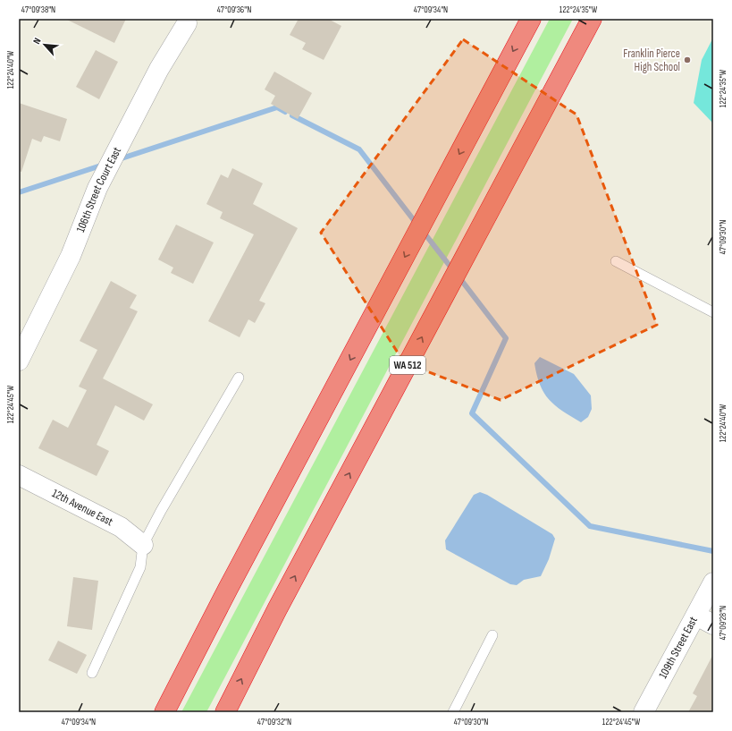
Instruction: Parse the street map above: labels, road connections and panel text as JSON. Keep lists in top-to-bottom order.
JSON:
{
  "streets": {
    "highway": ["WA 512"],
    "street": ["106th Street Court East", "12th Avenue East", "109th Street East"]
  },
  "places": ["Franklin Pierce High School"],
  "north": "top left",
  "coordinates": [
    "47°09'38\"N",
    "47°09'36\"N",
    "47°09'34\"N",
    "122°24'35\"W",
    "122°24'40\"W",
    "47°09'30\"N",
    "122°24'45\"W",
    "47°09'28\"N",
    "47°09'32\"N"
  ]
}
